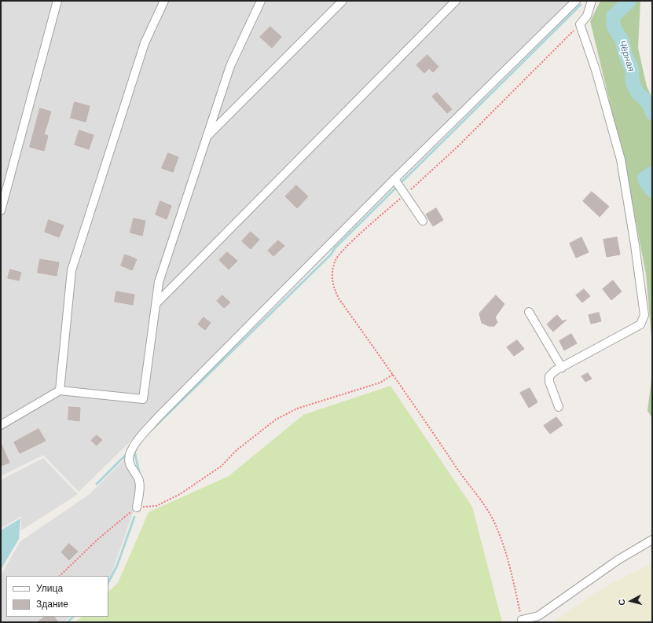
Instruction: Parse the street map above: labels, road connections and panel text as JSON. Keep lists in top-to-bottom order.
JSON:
{
  "water": ["Чёрная"],
  "legend": ["Улица", "Здание"],
  "north": "left"
}
